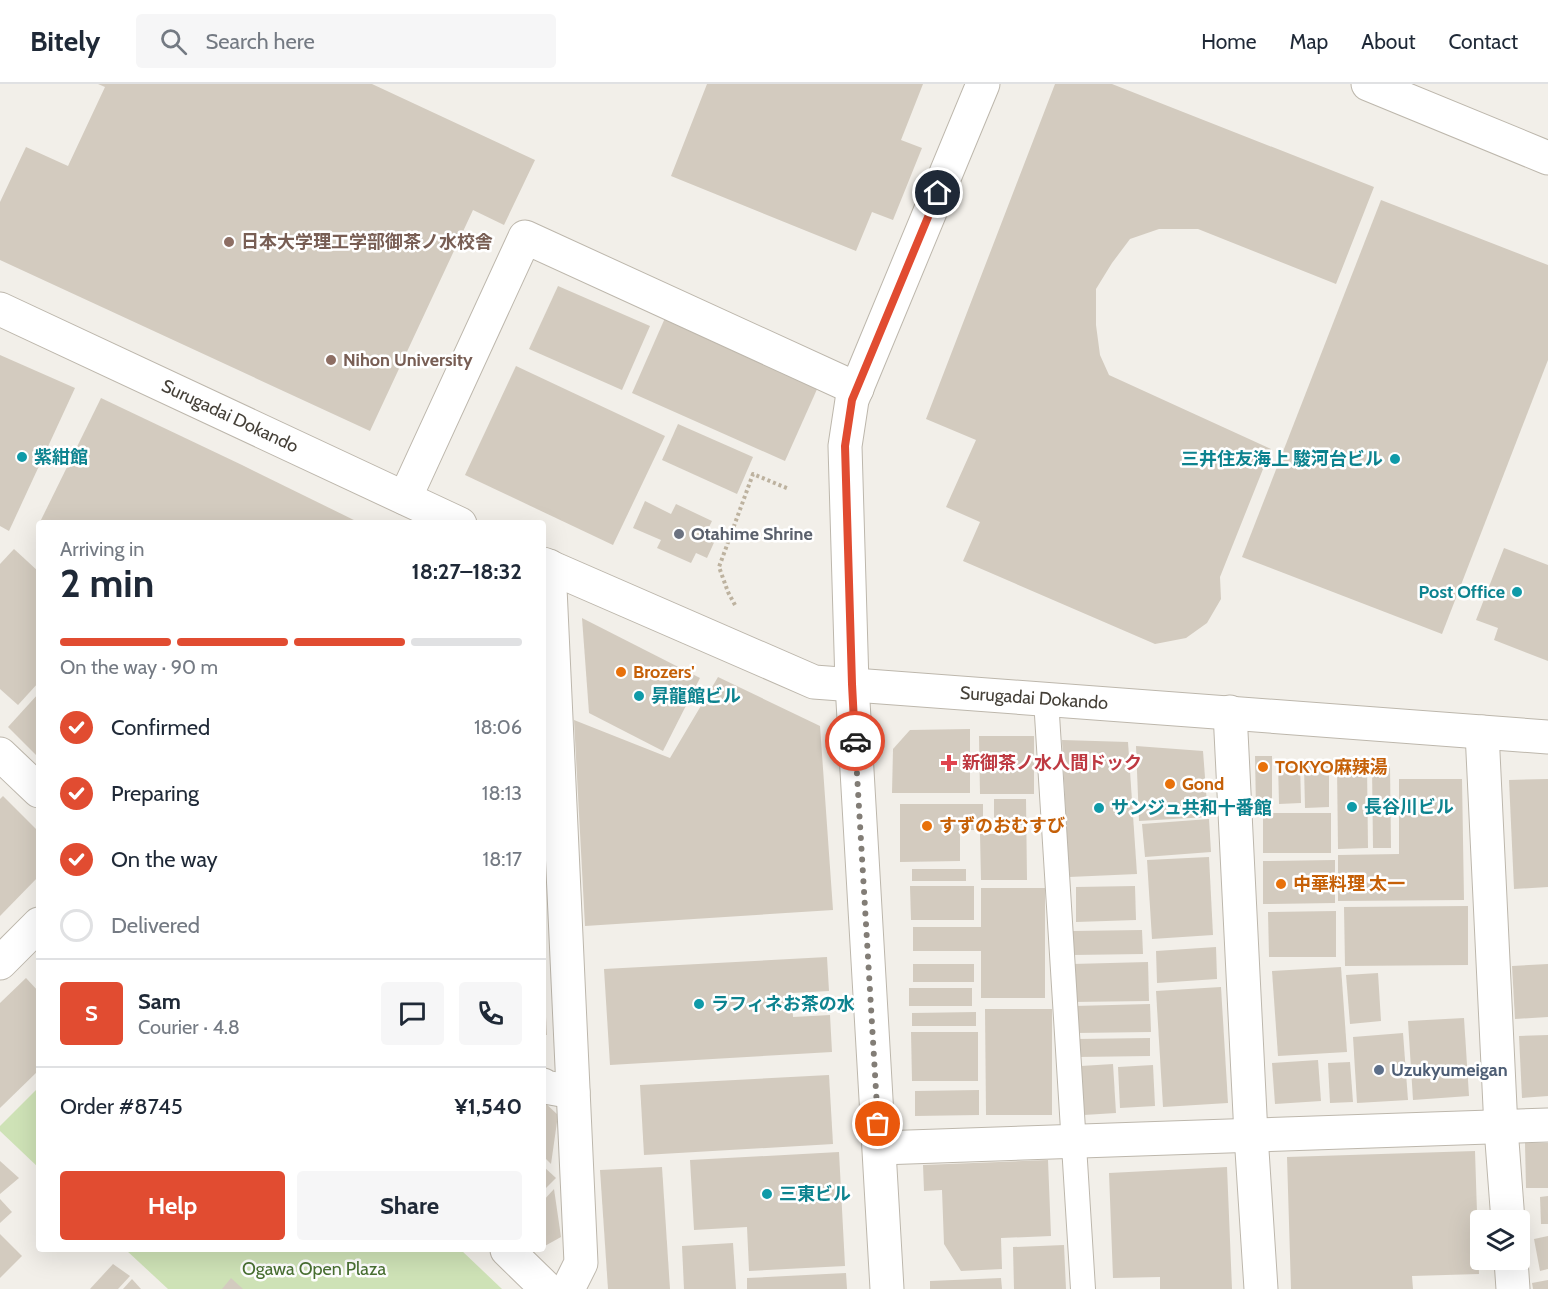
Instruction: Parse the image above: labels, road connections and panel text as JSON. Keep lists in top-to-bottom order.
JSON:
{
  "streets": {
    "street": ["Surugadai Dokando"]
  },
  "parks": ["Ogawa Open Plaza"],
  "places": {
    "other": [
      "日本大学理工学部御茶ノ水校舎",
      "Nihon University",
      "紫紺館",
      "三井住友海上 駿河台ビル",
      "Otahime Shrine",
      "Post Office",
      "Brozers'",
      "昇龍館ビル",
      "TOKYO麻辣湯",
      "Gond",
      "長谷川ビル",
      "サンジュ共和十番館",
      "すずのおむすび",
      "中華料理 太一",
      "ラフィネお茶の水",
      "Uzukyumeigan",
      "三東ビル"
    ],
    "health": ["新御茶ノ水人間ドック"]
  },
  "page": {
    "header": "Bitely",
    "search": "Search here",
    "nav": [
      "Home",
      "Map",
      "About",
      "Contact"
    ],
    "heading": ["2 min", "Arriving in", "18:27–18:32"],
    "panel": [
      "Sam",
      "Courier · 4.8",
      "Order #8745",
      "¥1,540"
    ],
    "bar": "On the way · 90 m",
    "list": [
      ["Confirmed", "18:06"],
      ["Preparing", "18:13"],
      ["On the way", "18:17"],
      "Delivered"
    ],
    "round": "S",
    "buttons": ["Help", "Share"]
  }
}
